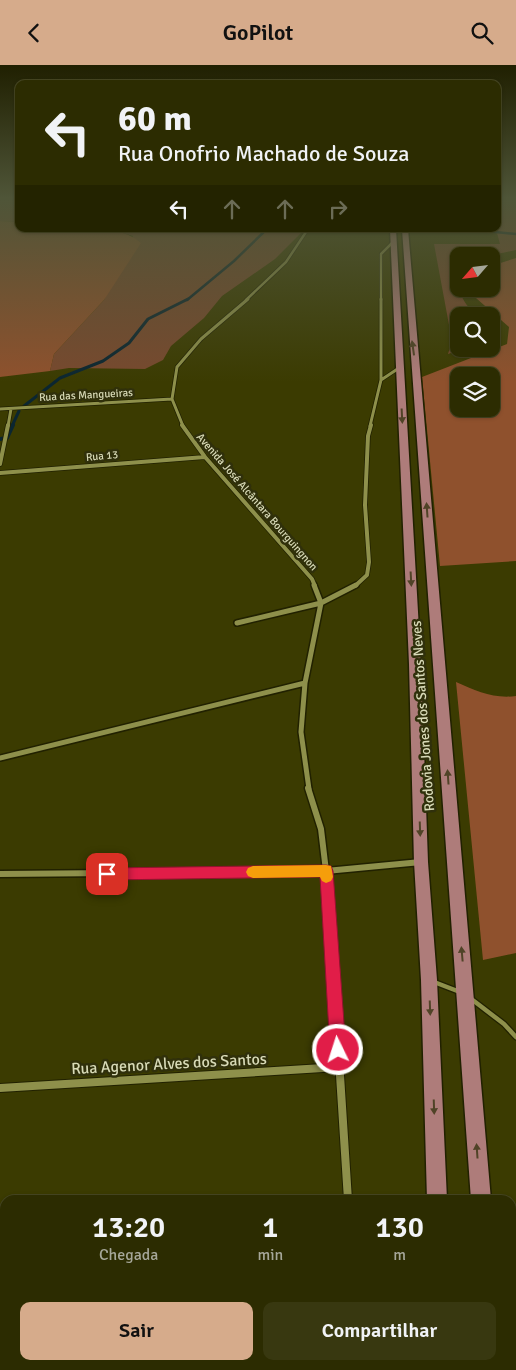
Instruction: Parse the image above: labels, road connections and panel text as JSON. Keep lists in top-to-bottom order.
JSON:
{
  "streets": {
    "main road": ["Rodovia Jones dos Santos Neves"],
    "street": [
      "Rua das Mangueiras",
      "Rua 13",
      "Avenida José Alcântara Bourguingnon",
      "Rua Agenor Alves dos Santos"
    ]
  },
  "crossings": [
    ["Rua das Mangueiras", "Avenida José Alcântara Bourguingnon"],
    ["Rua 13", "Avenida José Alcântara Bourguingnon"]
  ],
  "north": "bottom left",
  "page": {
    "header": "GoPilot",
    "turn": ["60 m", "Rua Onofrio Machado de Souza"],
    "eta": [
      "13:20",
      "Chegada",
      "1",
      "min",
      "130",
      "m"
    ],
    "buttons": ["Sair", "Compartilhar"]
  }
}
